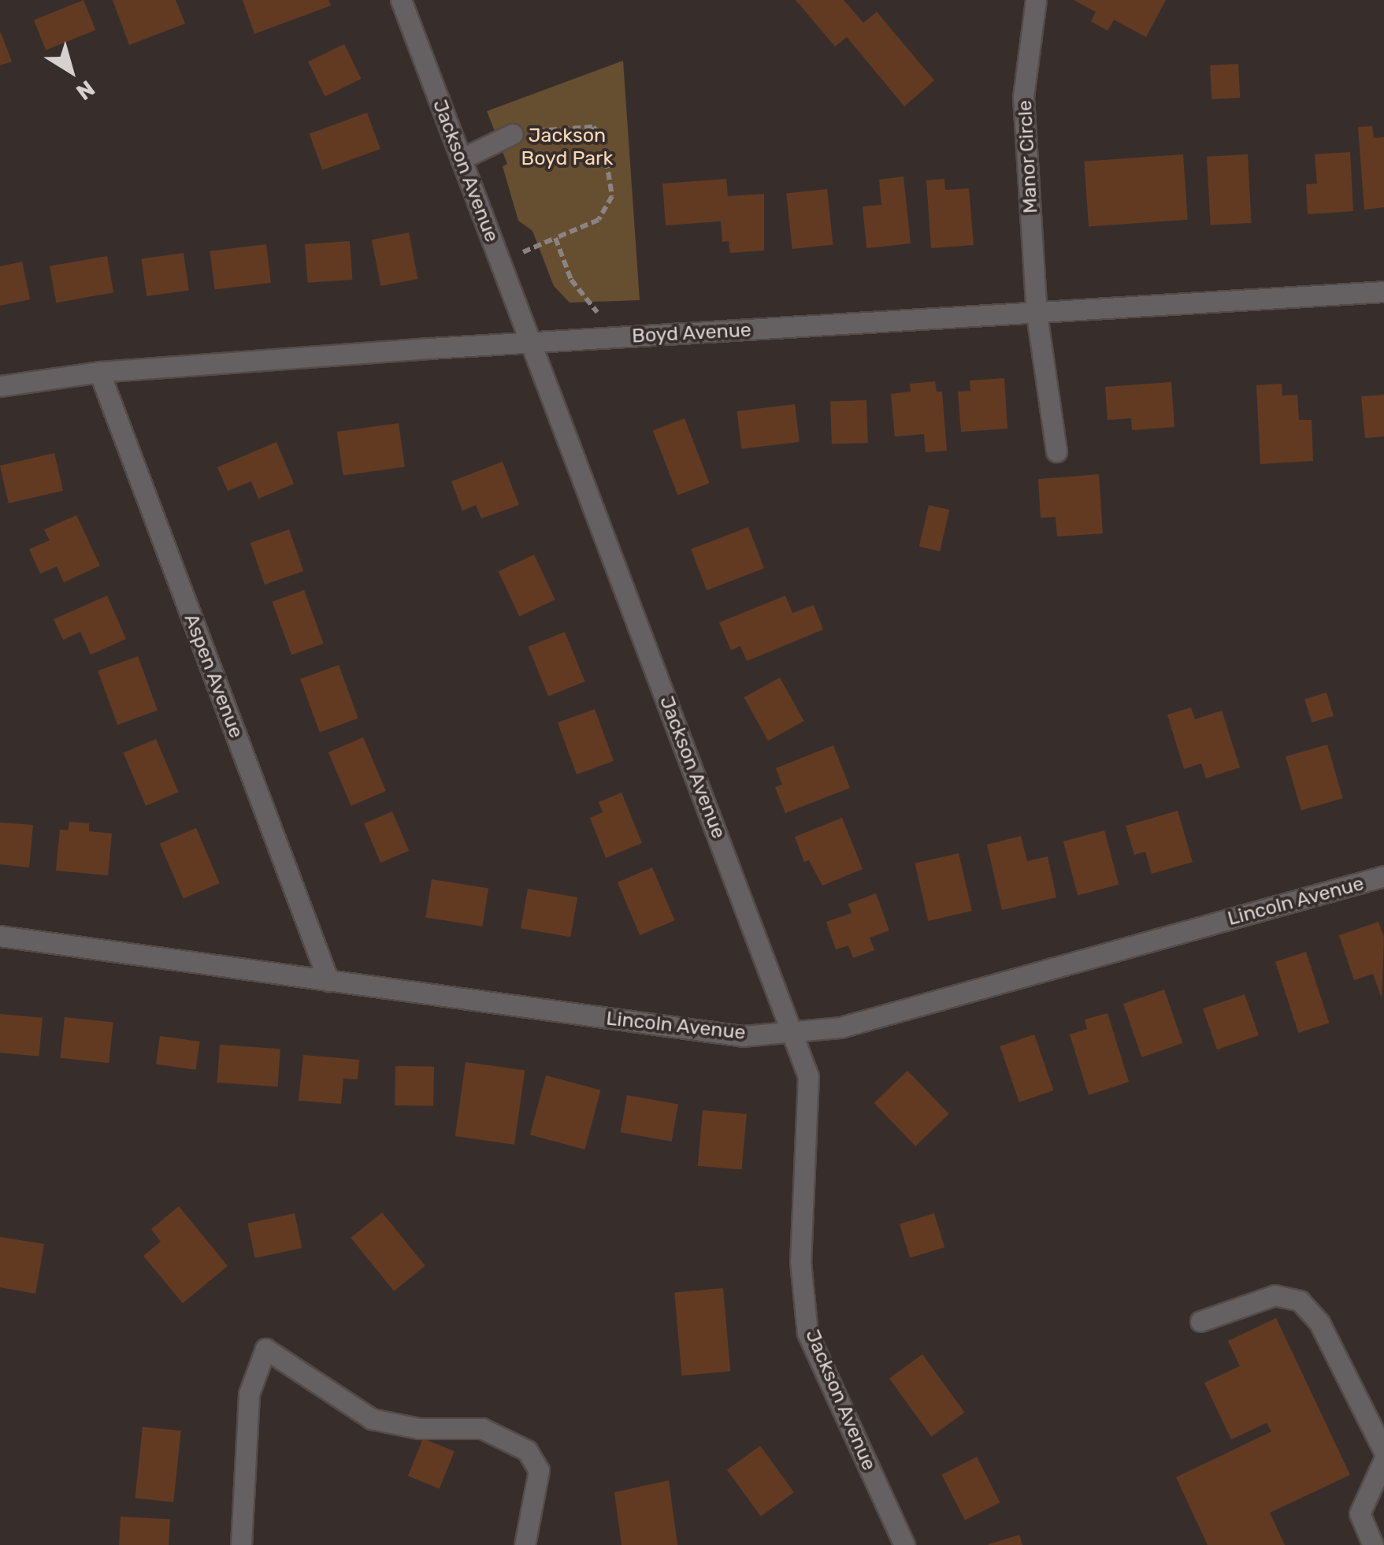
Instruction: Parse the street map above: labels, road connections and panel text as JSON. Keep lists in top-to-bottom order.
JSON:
{
  "streets": {
    "street": [
      "Manor Circle",
      "Jackson Avenue",
      "Boyd Avenue",
      "Aspen Avenue",
      "Lincoln Avenue"
    ]
  },
  "crossings": [
    ["Manor Circle", "Boyd Avenue"],
    ["Jackson Avenue", "Boyd Avenue"],
    ["Jackson Avenue", "Lincoln Avenue"],
    ["Boyd Avenue", "Aspen Avenue"],
    ["Aspen Avenue", "Lincoln Avenue"]
  ],
  "parks": ["Jackson Boyd Park"],
  "north": "bottom right"
}
